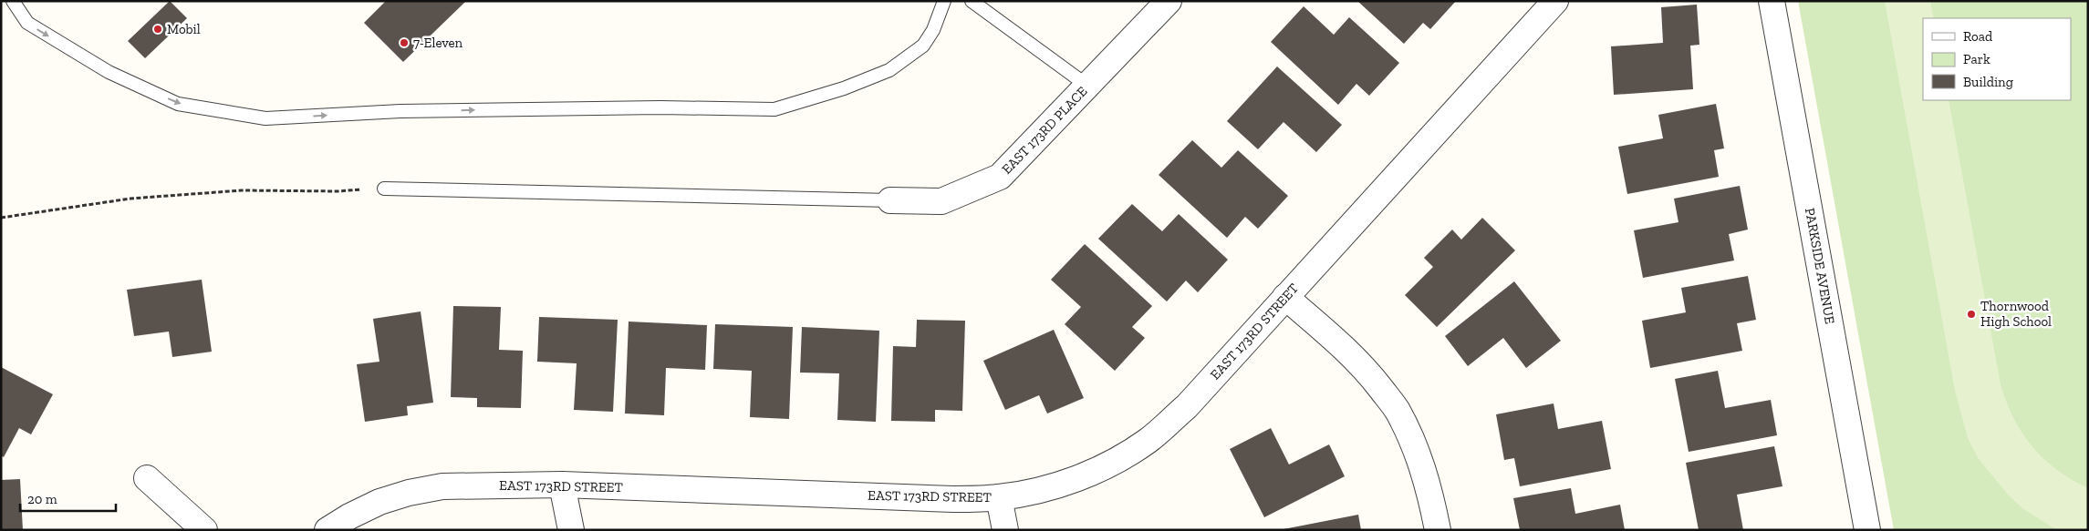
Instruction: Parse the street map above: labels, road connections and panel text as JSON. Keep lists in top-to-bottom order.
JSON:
{
  "streets": {
    "street": ["EAST 173RD PLACE", "PARKSIDE AVENUE", "EAST 173RD STREET"]
  },
  "places": ["Mobil", "7-Eleven", "Thornwood High School"],
  "legend": ["Road", "Park", "Building"],
  "scale_bar": "20 m"
}
